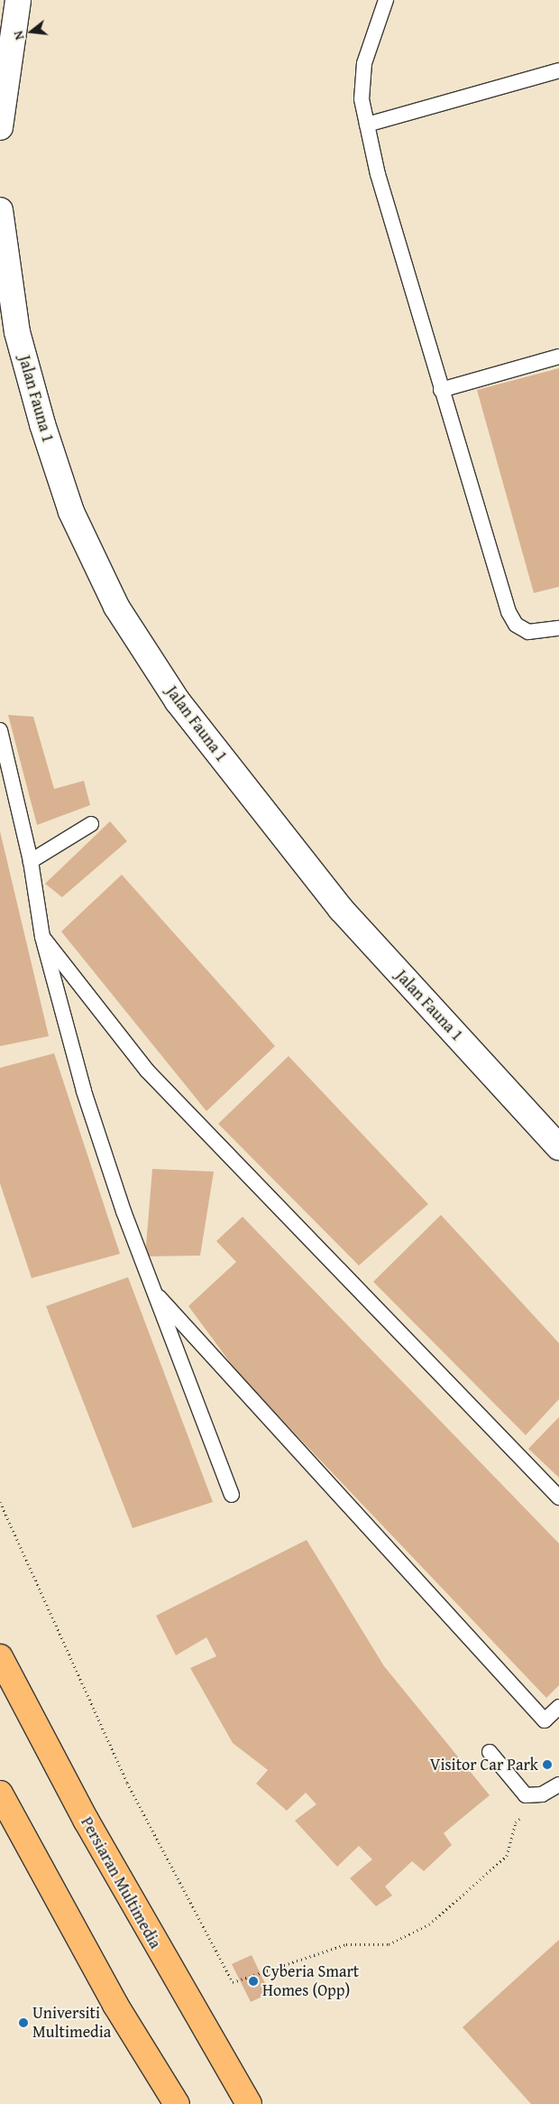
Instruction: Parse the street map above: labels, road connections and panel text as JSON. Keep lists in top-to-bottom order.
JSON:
{
  "streets": {
    "main road": ["Persiaran Multimedia"],
    "street": ["Jalan Fauna 1"]
  },
  "places": ["Visitor Car Park", "Cyberia Smart Homes (Opp)", "Universiti Multimedia"],
  "north": "left"
}
